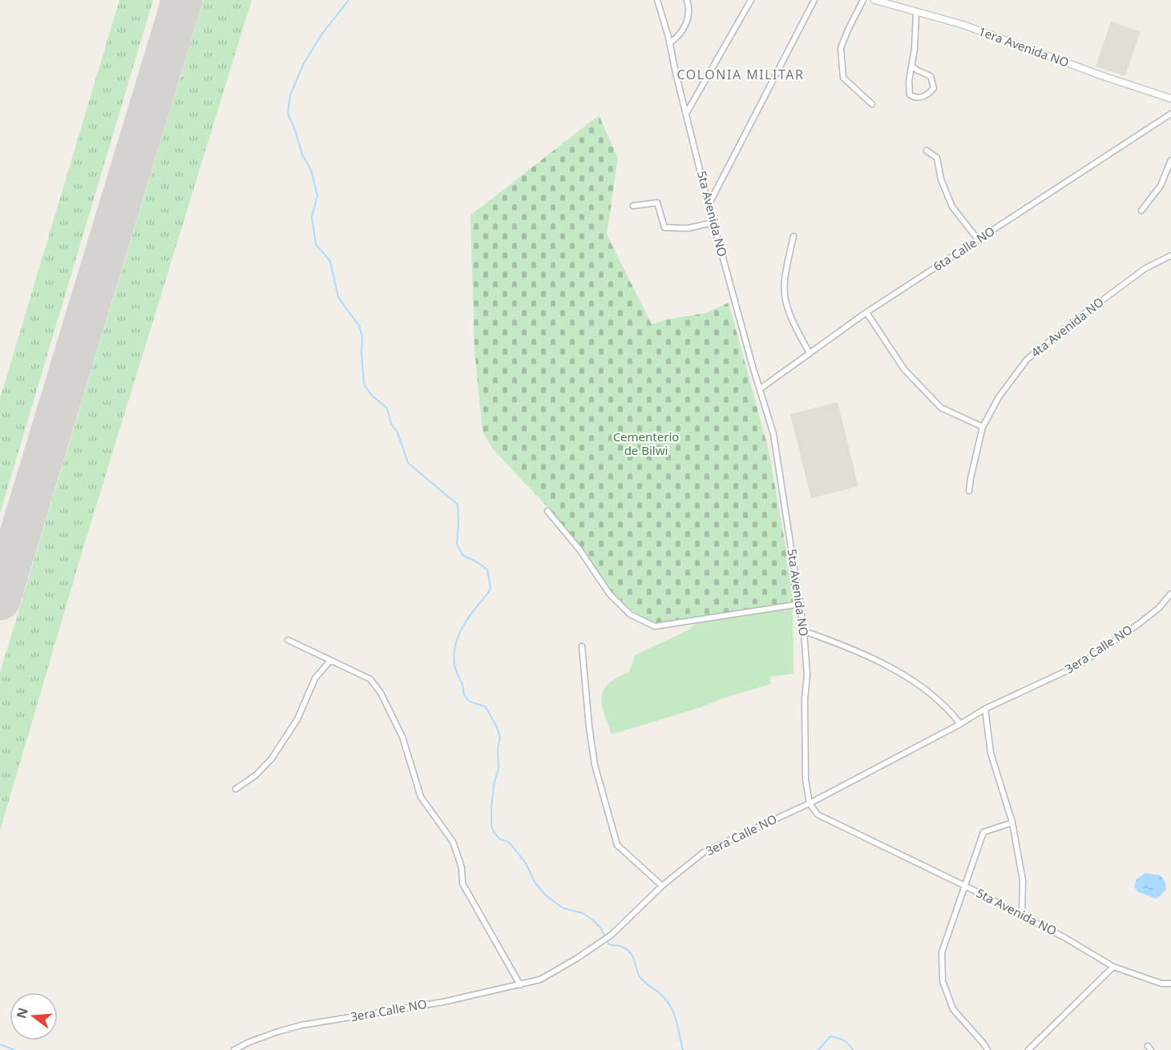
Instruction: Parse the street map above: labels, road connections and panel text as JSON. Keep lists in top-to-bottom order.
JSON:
{
  "streets": {
    "street": [
      "1era Avenida NO",
      "5ta Avenida NO",
      "6ta Calle NO",
      "4ta Avenida NO",
      "3era Calle NO"
    ]
  },
  "crossings": [
    ["5ta Avenida NO", "6ta Calle NO"],
    ["5ta Avenida NO", "3era Calle NO"]
  ],
  "districts": ["COLONIA MILITAR"],
  "parks": ["Cementerio de Bilwi"],
  "north": "left"
}
